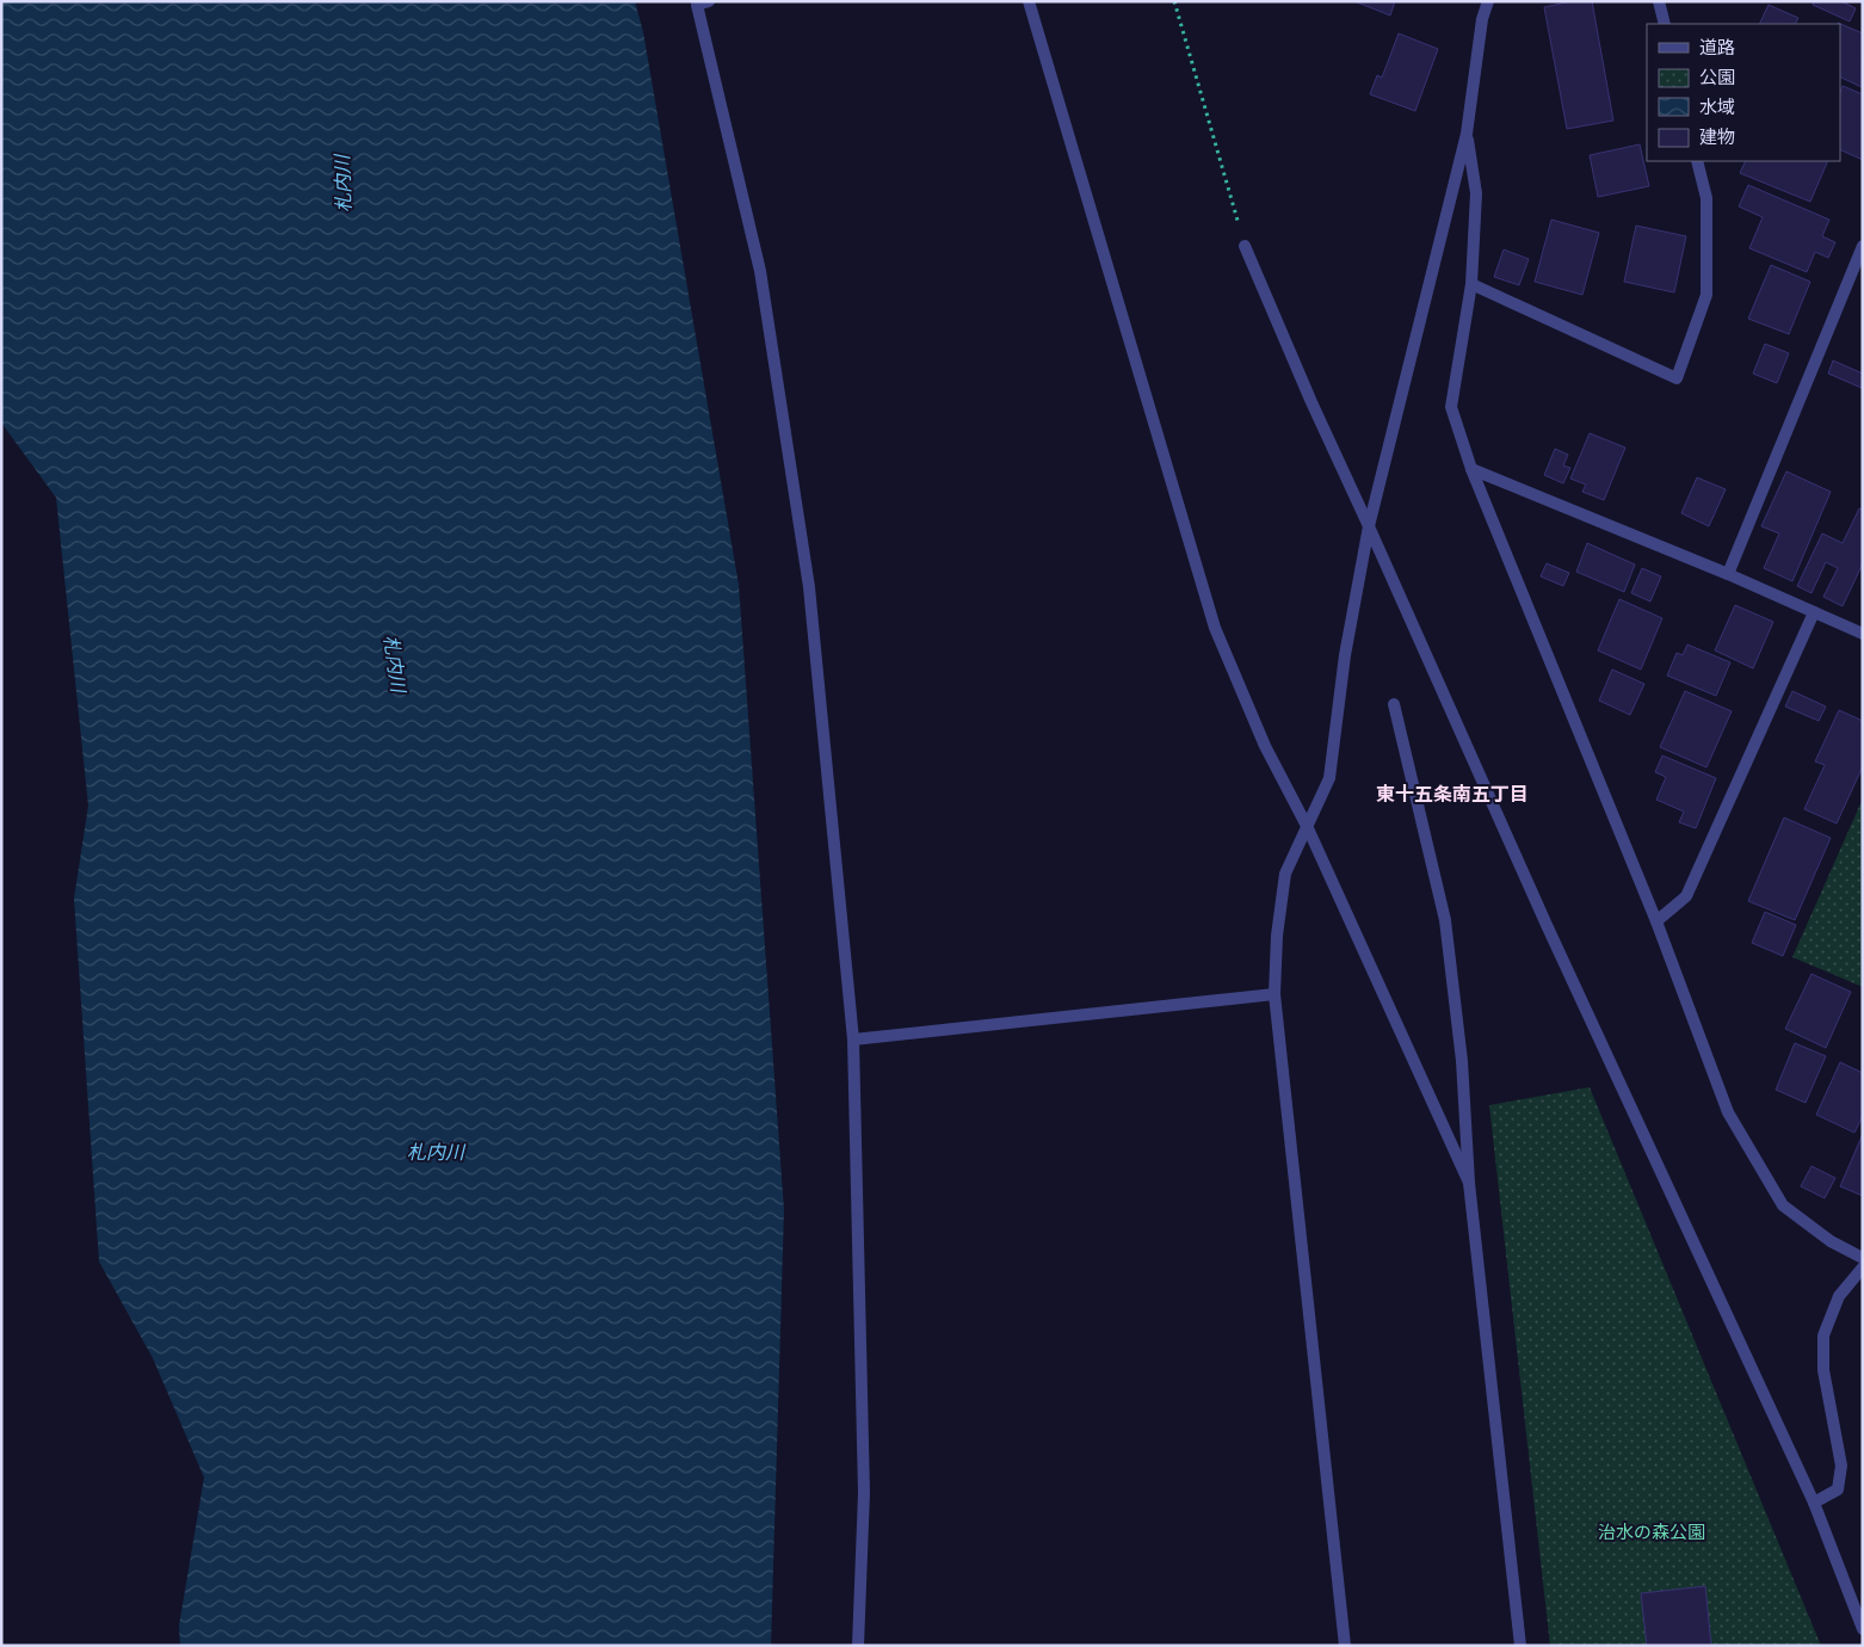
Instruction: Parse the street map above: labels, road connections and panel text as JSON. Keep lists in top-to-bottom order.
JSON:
{
  "districts": ["東十五条南五丁目"],
  "water": ["札内川"],
  "parks": ["治水の森公園"],
  "legend": [
    "道路",
    "公園",
    "水域",
    "建物"
  ]
}
